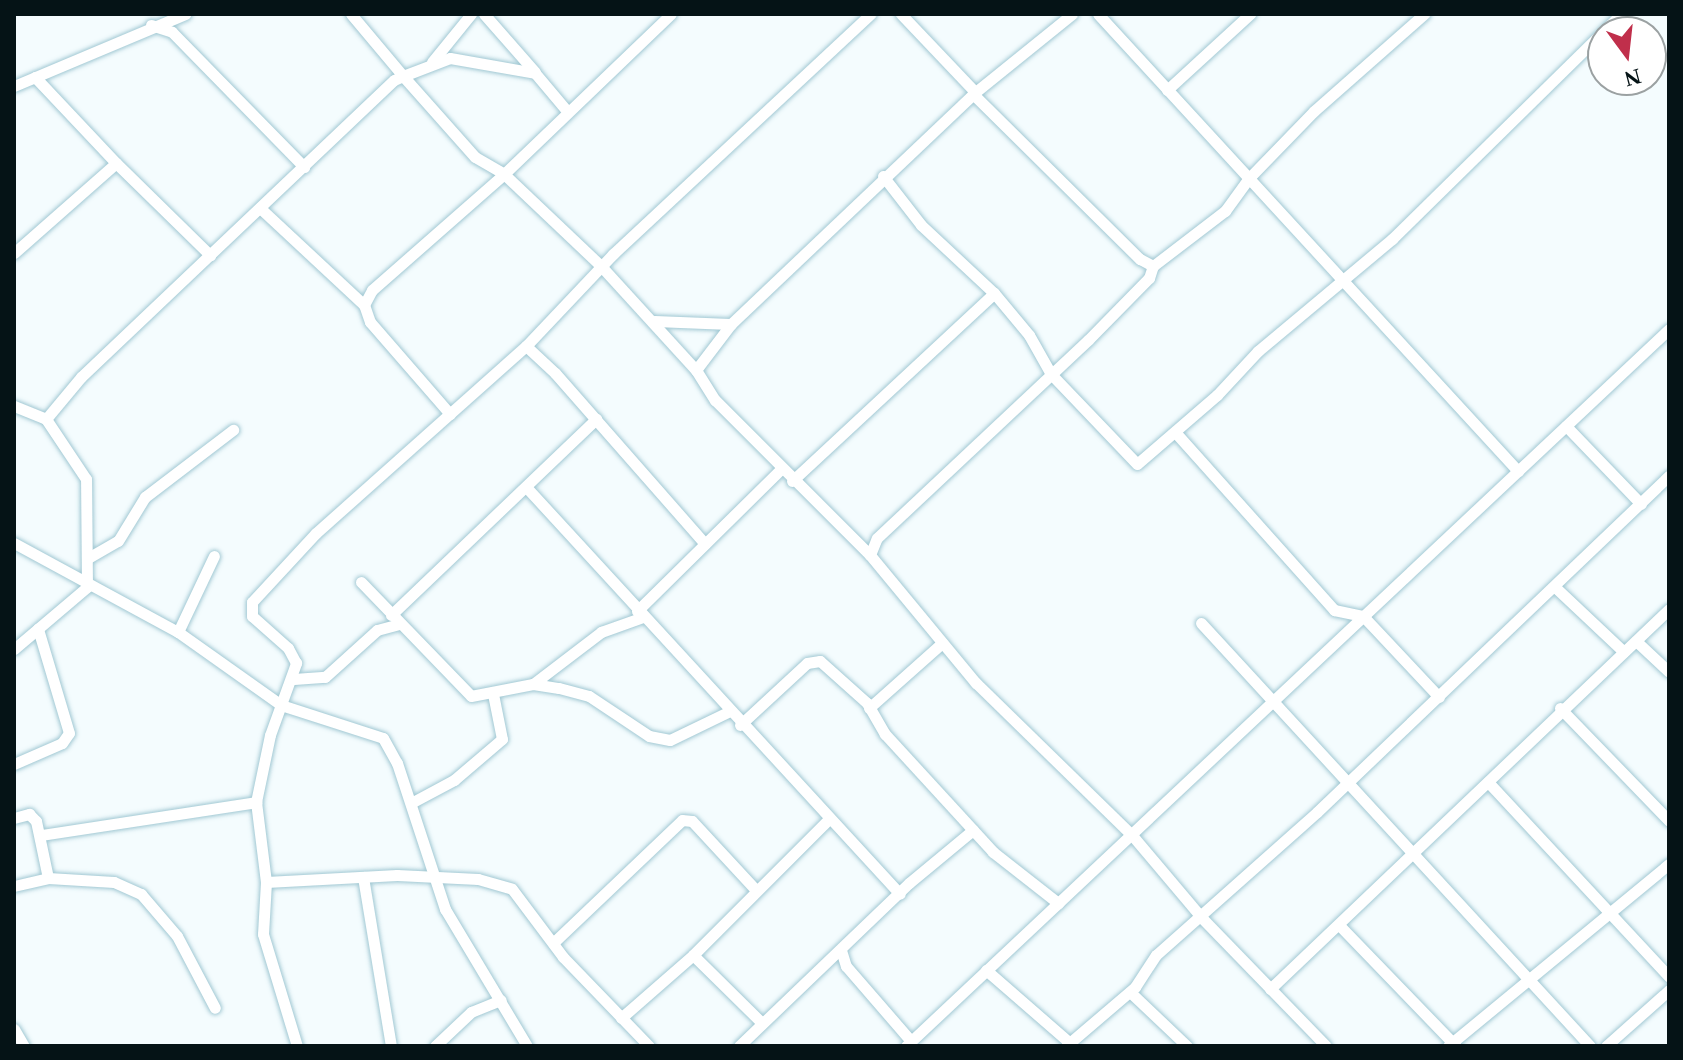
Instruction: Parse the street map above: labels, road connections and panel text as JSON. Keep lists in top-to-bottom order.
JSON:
{
  "north": "bottom"
}
